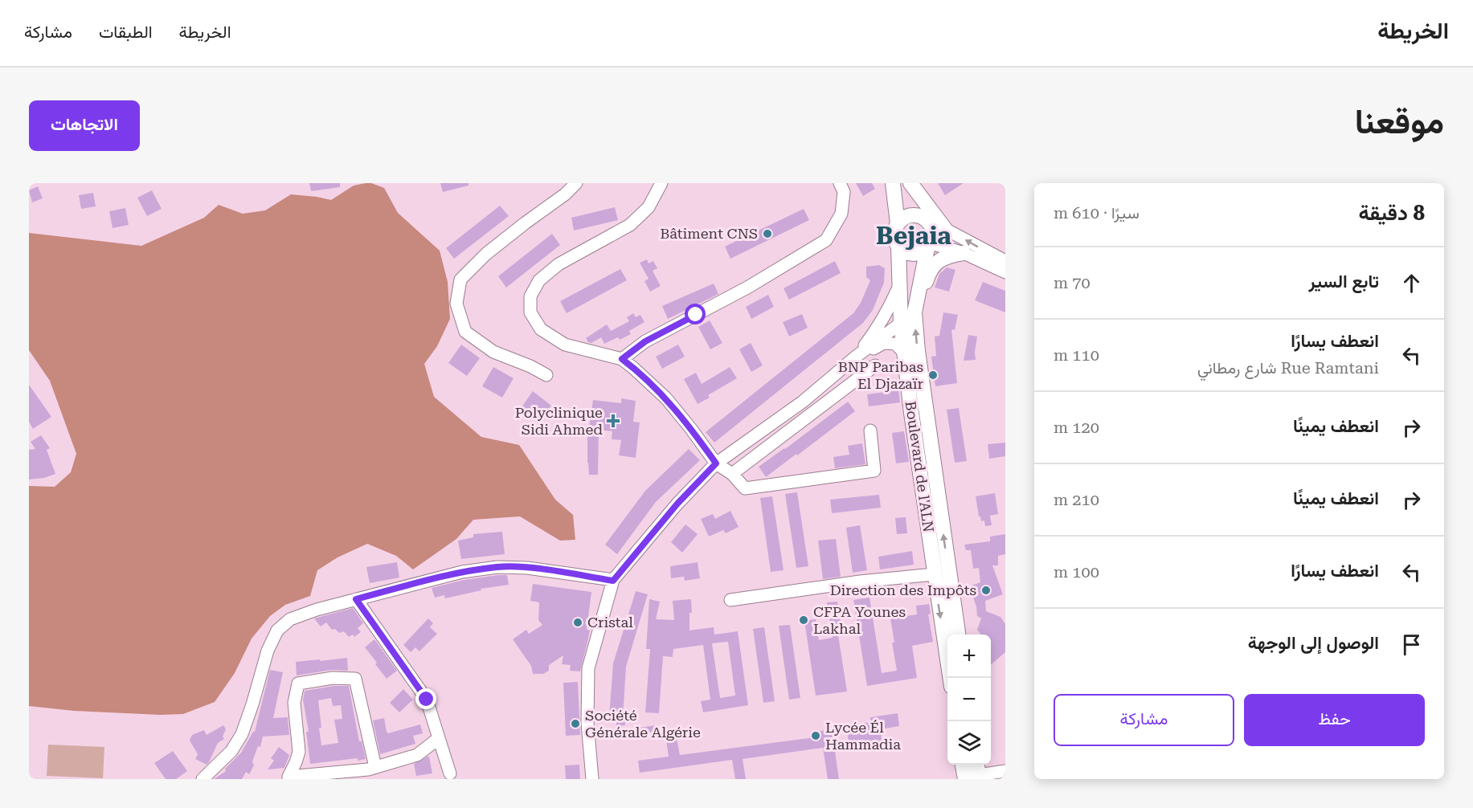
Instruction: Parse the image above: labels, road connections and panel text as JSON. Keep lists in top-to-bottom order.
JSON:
{
  "streets": {
    "main road": ["Boulevard de l'ALN"]
  },
  "districts": ["Bejaia"],
  "places": {
    "other": [
      "Bâtiment CNS",
      "BNP Paribas El Djazaïr",
      "Direction des Impôts",
      "CFPA Younes Lakhal",
      "Cristal",
      "Société Générale Algérie",
      "Lycée Él Hammadia"
    ],
    "health": ["Polyclinique Sidi Ahmed"]
  },
  "page": {
    "header": "الخريطة",
    "nav": ["الخريطة", "الطبقات", "مشاركة"],
    "title": "موقعنا",
    "buttons": [
      "الاتجاهات",
      ["حفظ", "مشاركة"]
    ],
    "heading": ["8 دقيقة", "سيرًا · 610 m"],
    "list": [
      ["تابع السير", "70 m"],
      ["انعطف يسارًا", "Rue Ramtani شارع رمطاني", "110 m"],
      ["انعطف يمينًا", "120 m"],
      ["انعطف يمينًا", "210 m"],
      ["انعطف يسارًا", "100 m"],
      "الوصول إلى الوجهة"
    ],
    "map_buttons": ["+", "−"]
  }
}
